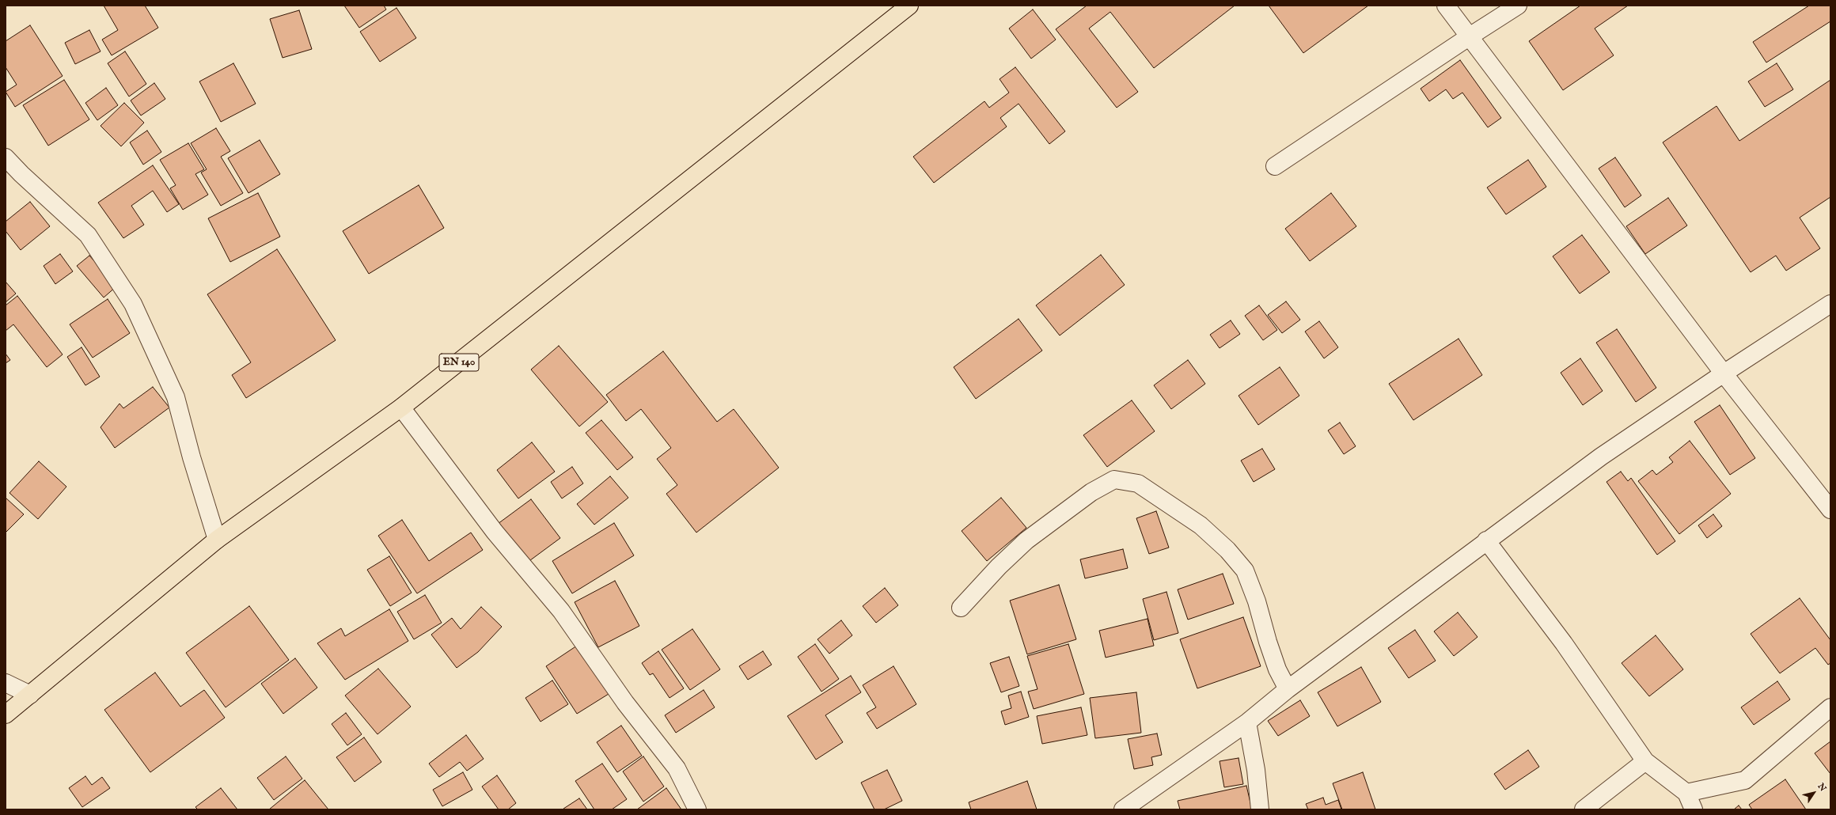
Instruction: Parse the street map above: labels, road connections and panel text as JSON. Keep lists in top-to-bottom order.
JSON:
{
  "streets": {
    "main road": ["EN 140"]
  },
  "north": "top right"
}
